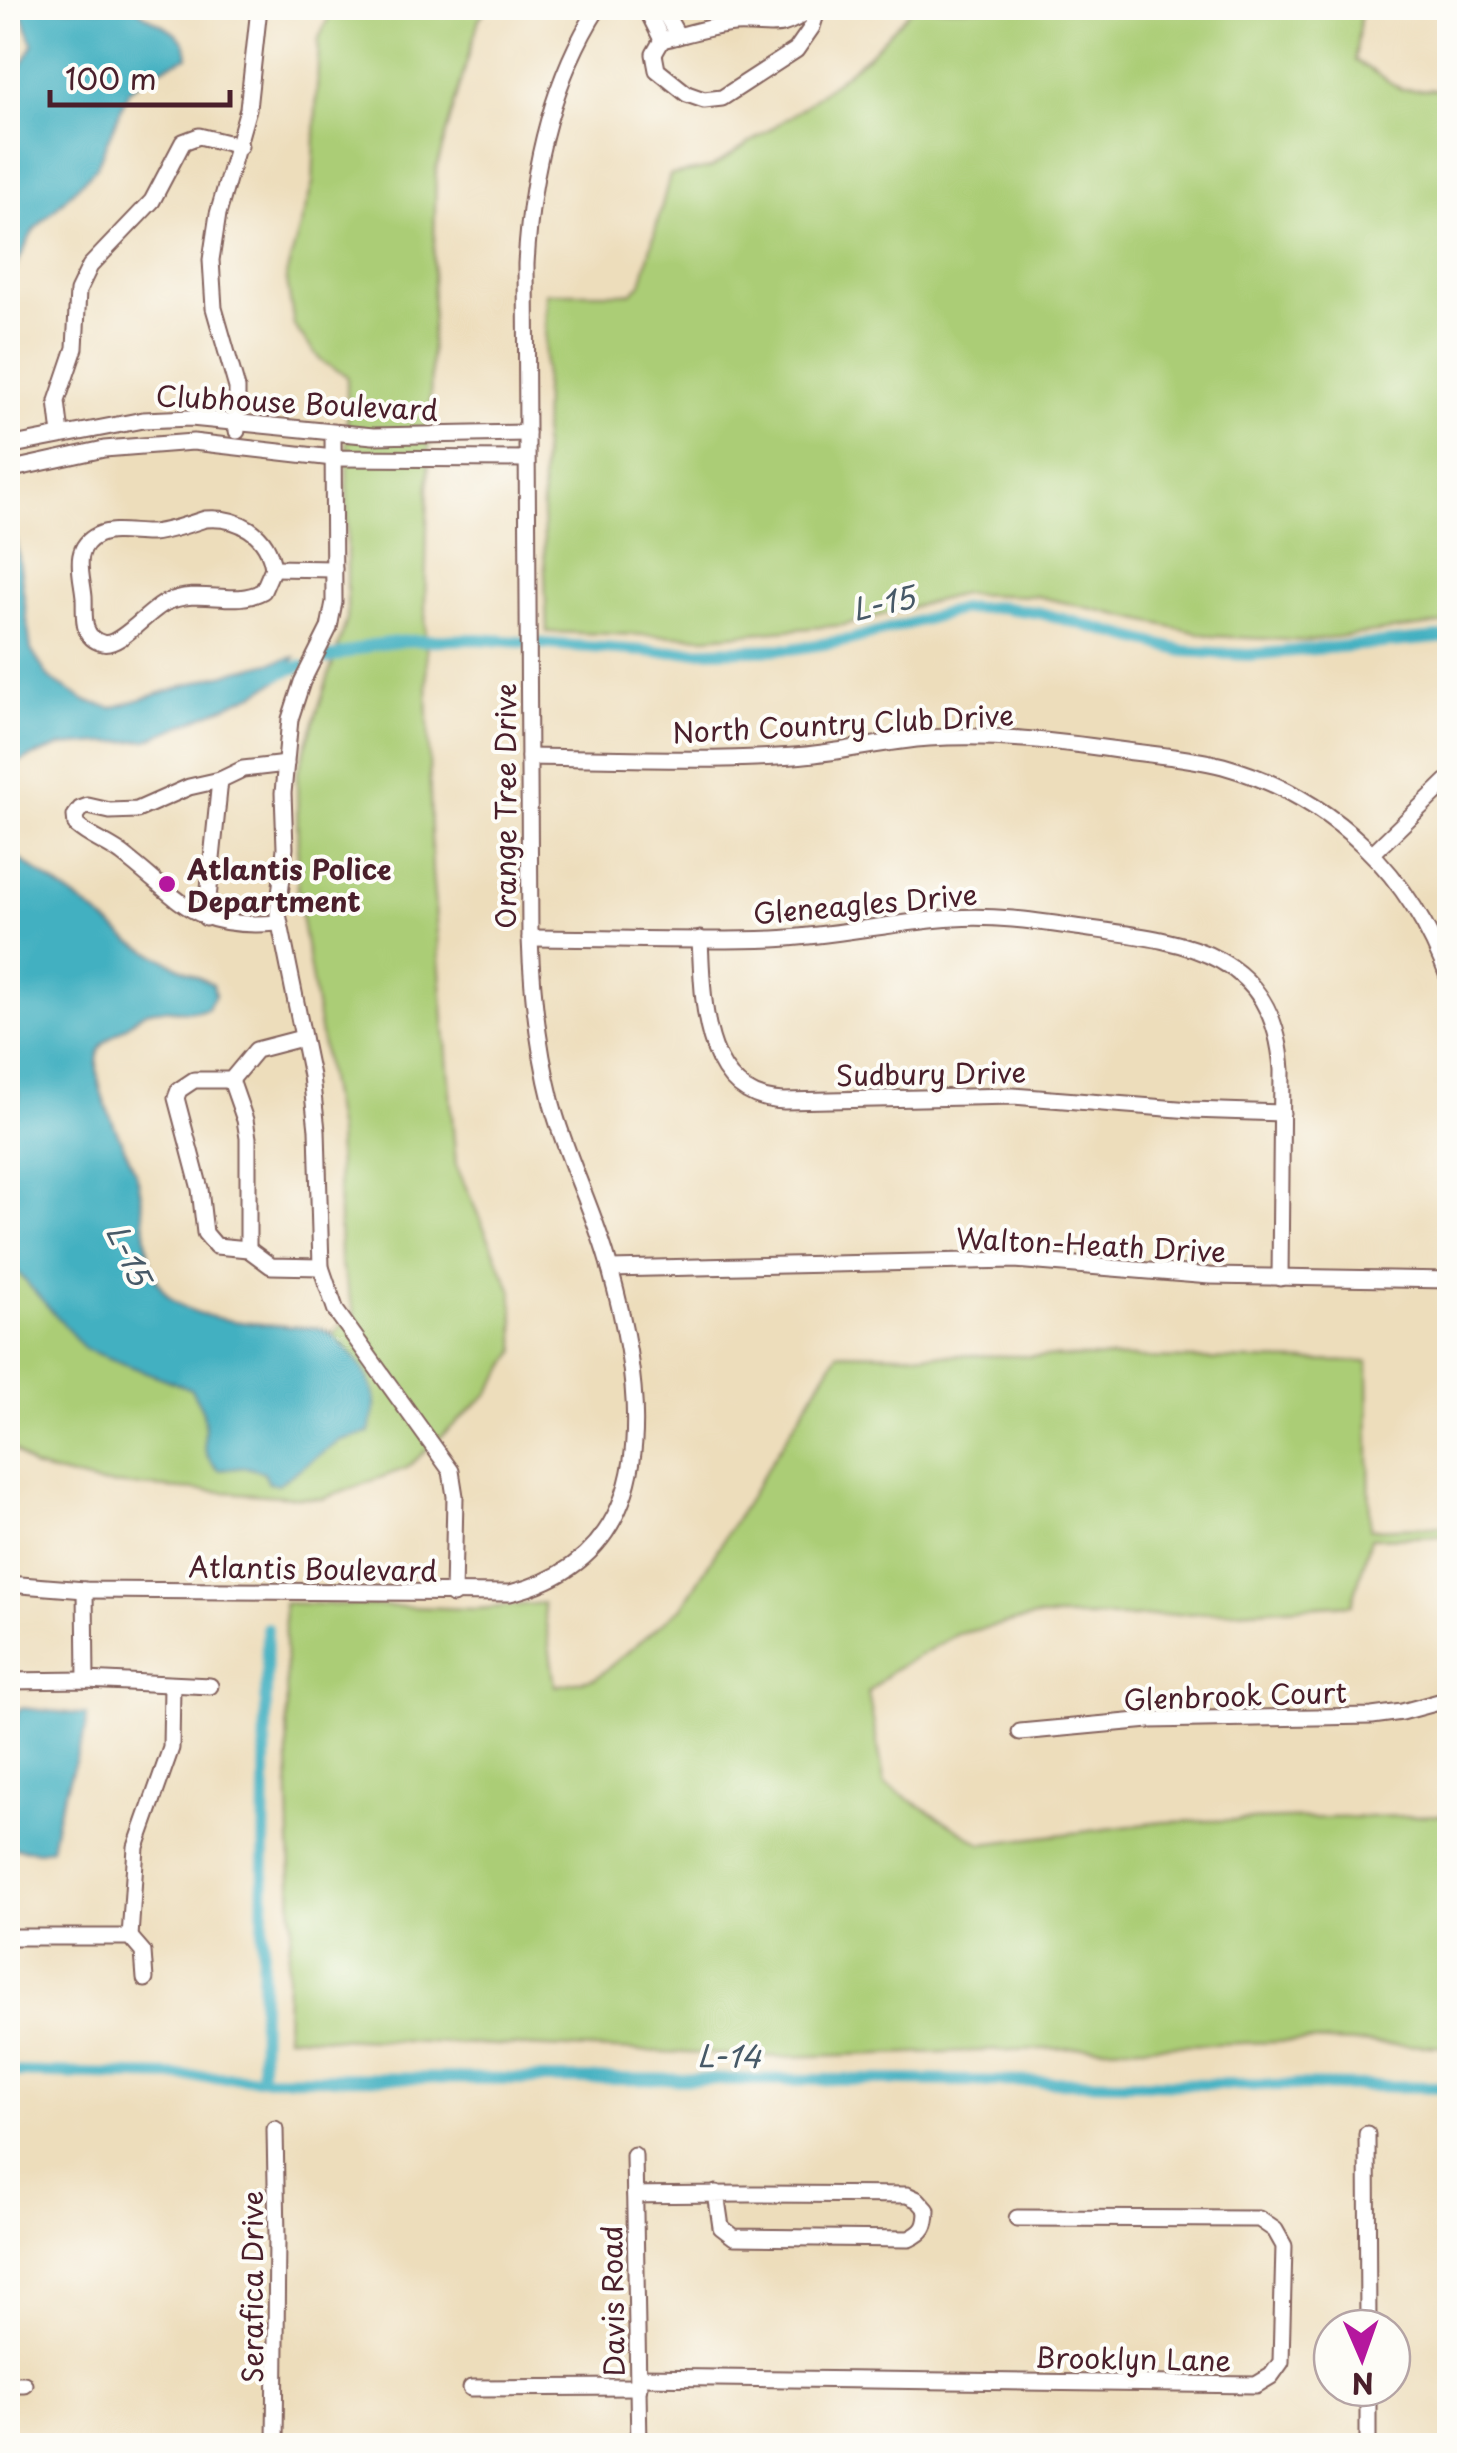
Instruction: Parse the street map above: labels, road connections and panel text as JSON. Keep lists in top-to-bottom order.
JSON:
{
  "streets": {
    "street": [
      "Clubhouse Boulevard",
      "North Country Club Drive",
      "Orange Tree Drive",
      "Gleneagles Drive",
      "Sudbury Drive",
      "Walton-Heath Drive",
      "Atlantis Boulevard",
      "Glenbrook Court",
      "Serafica Drive",
      "Davis Road",
      "Brooklyn Lane"
    ]
  },
  "crossings": [
    ["Clubhouse Boulevard", "Orange Tree Drive"],
    ["North Country Club Drive", "Orange Tree Drive"],
    ["Orange Tree Drive", "Gleneagles Drive"],
    ["Orange Tree Drive", "Walton-Heath Drive"],
    ["Orange Tree Drive", "Atlantis Boulevard"],
    ["Gleneagles Drive", "Sudbury Drive"],
    ["Gleneagles Drive", "Walton-Heath Drive"],
    ["Davis Road", "Brooklyn Lane"]
  ],
  "water": ["L-15", "L-14"],
  "places": ["Atlantis Police Department"],
  "scale_bar": "100 m",
  "north": "bottom"
}
